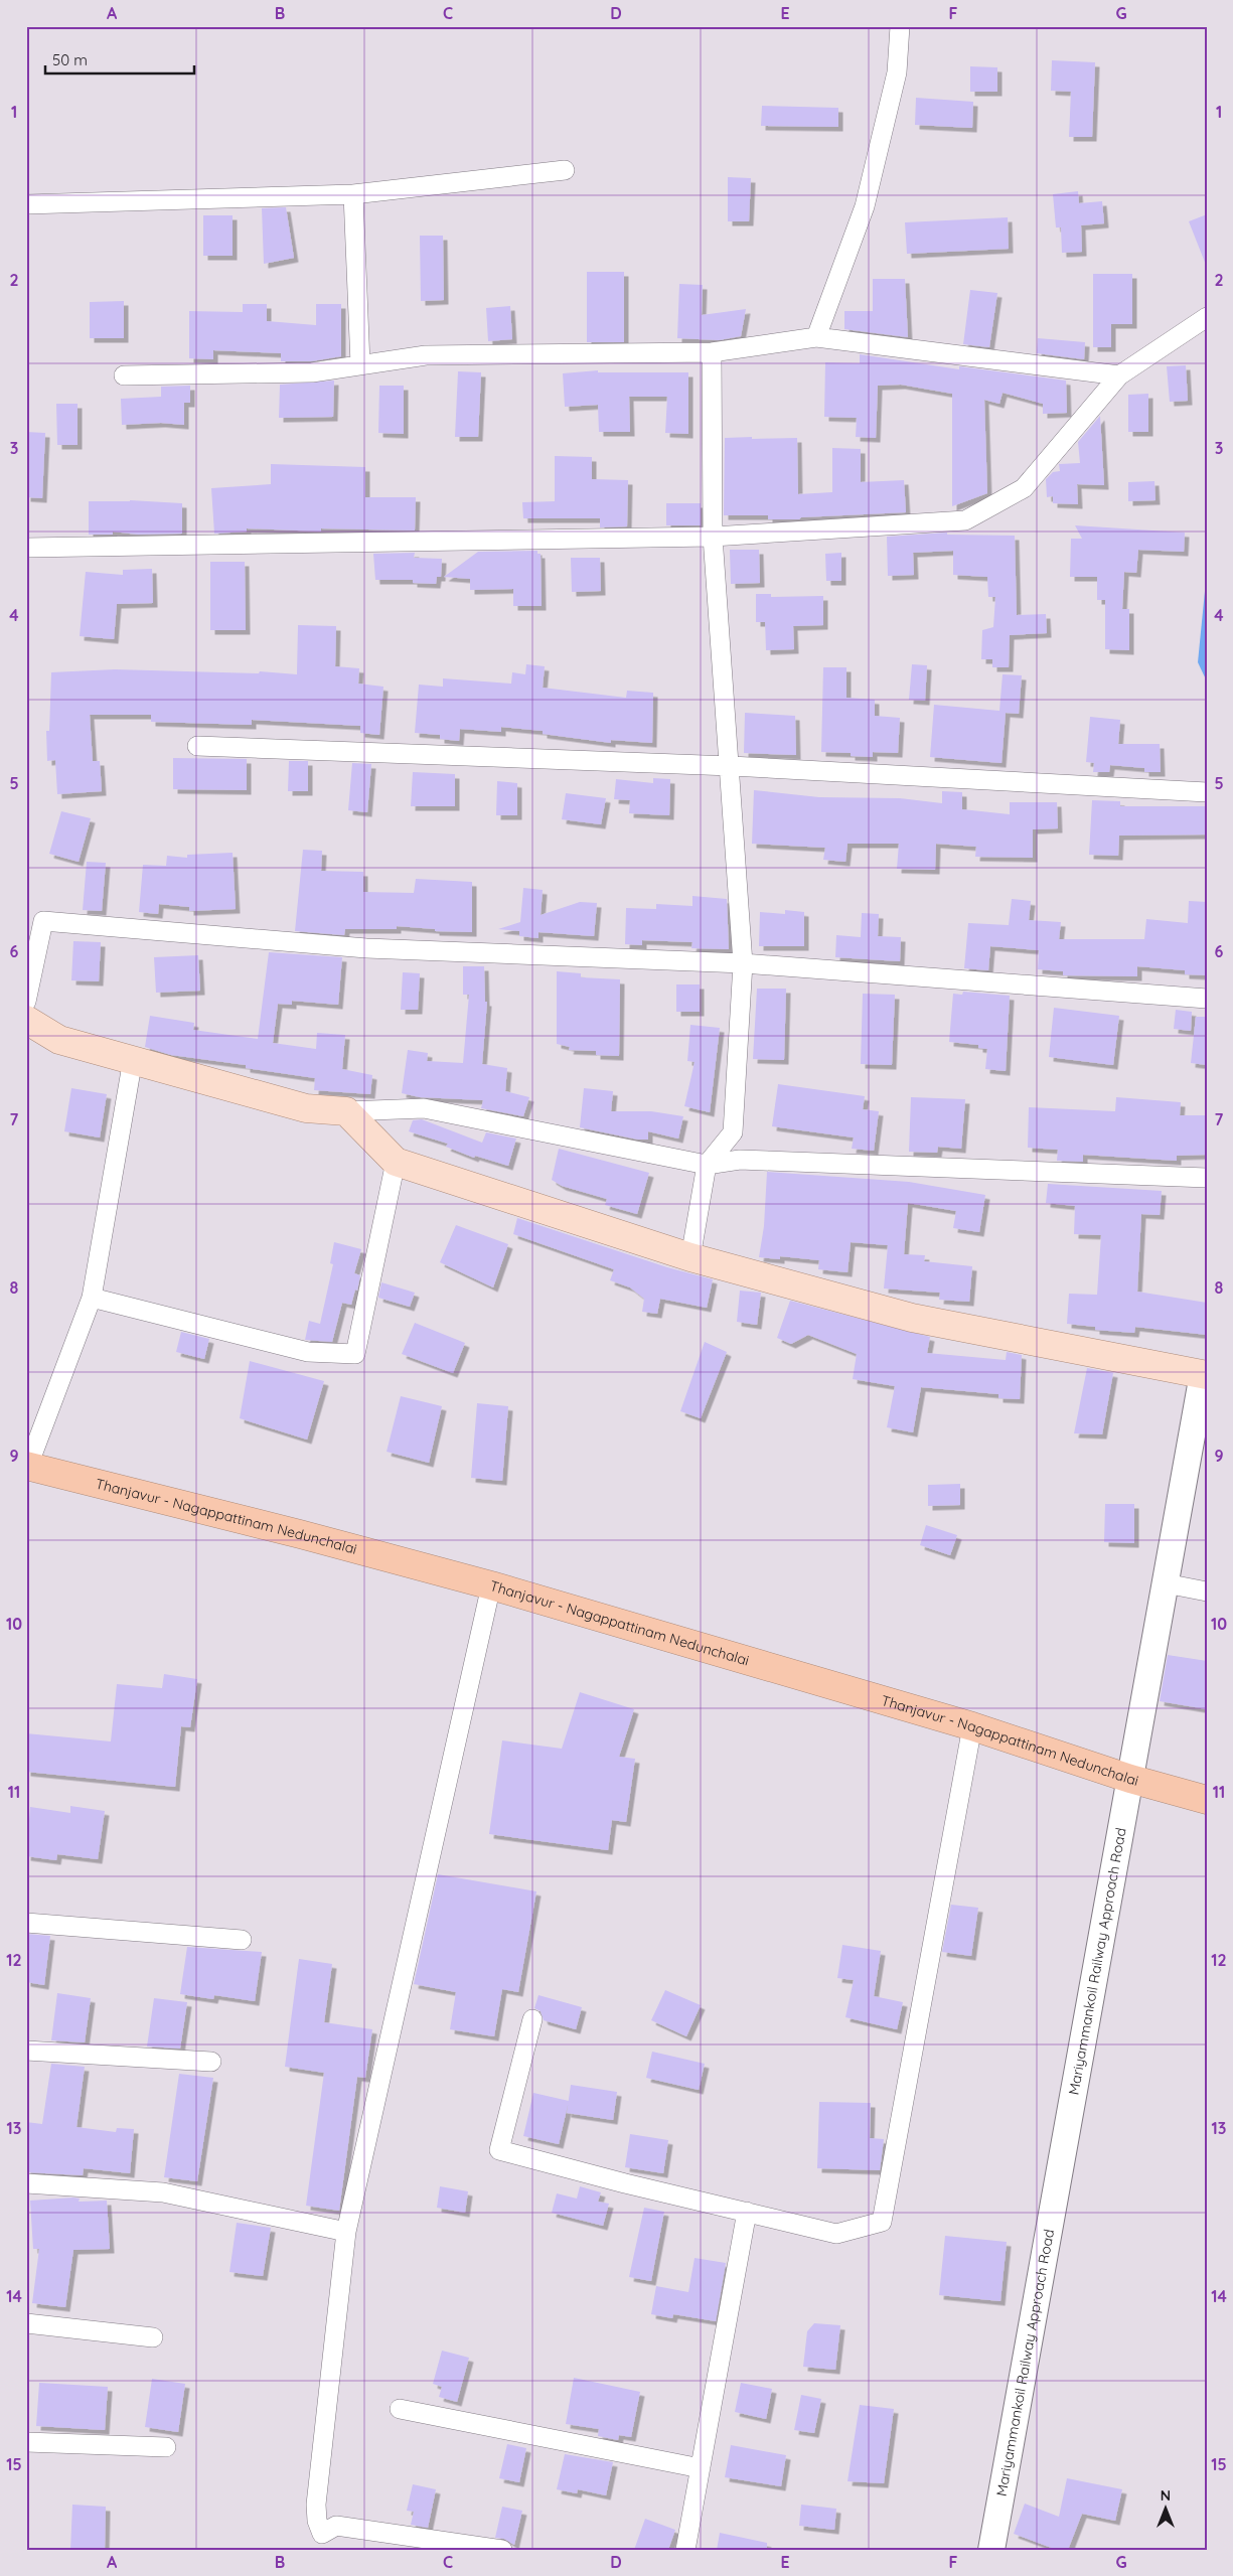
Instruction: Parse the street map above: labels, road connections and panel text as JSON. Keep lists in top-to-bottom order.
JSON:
{
  "streets": {
    "highway": ["Thanjavur - Nagappattinam Nedunchalai"],
    "main road": ["Mariyammankoil Railway Approach Road"]
  },
  "crossings": [
    ["Thanjavur - Nagappattinam Nedunchalai", "Mariyammankoil Railway Approach Road"]
  ],
  "scale_bar": "50 m",
  "north": "top",
  "grid": {
    "columns": [
      "A",
      "B",
      "C",
      "D",
      "E",
      "F",
      "G"
    ],
    "rows": [
      "1",
      "2",
      "3",
      "4",
      "5",
      "6",
      "7",
      "8",
      "9",
      "10",
      "11",
      "12",
      "13",
      "14",
      "15"
    ]
  }
}
